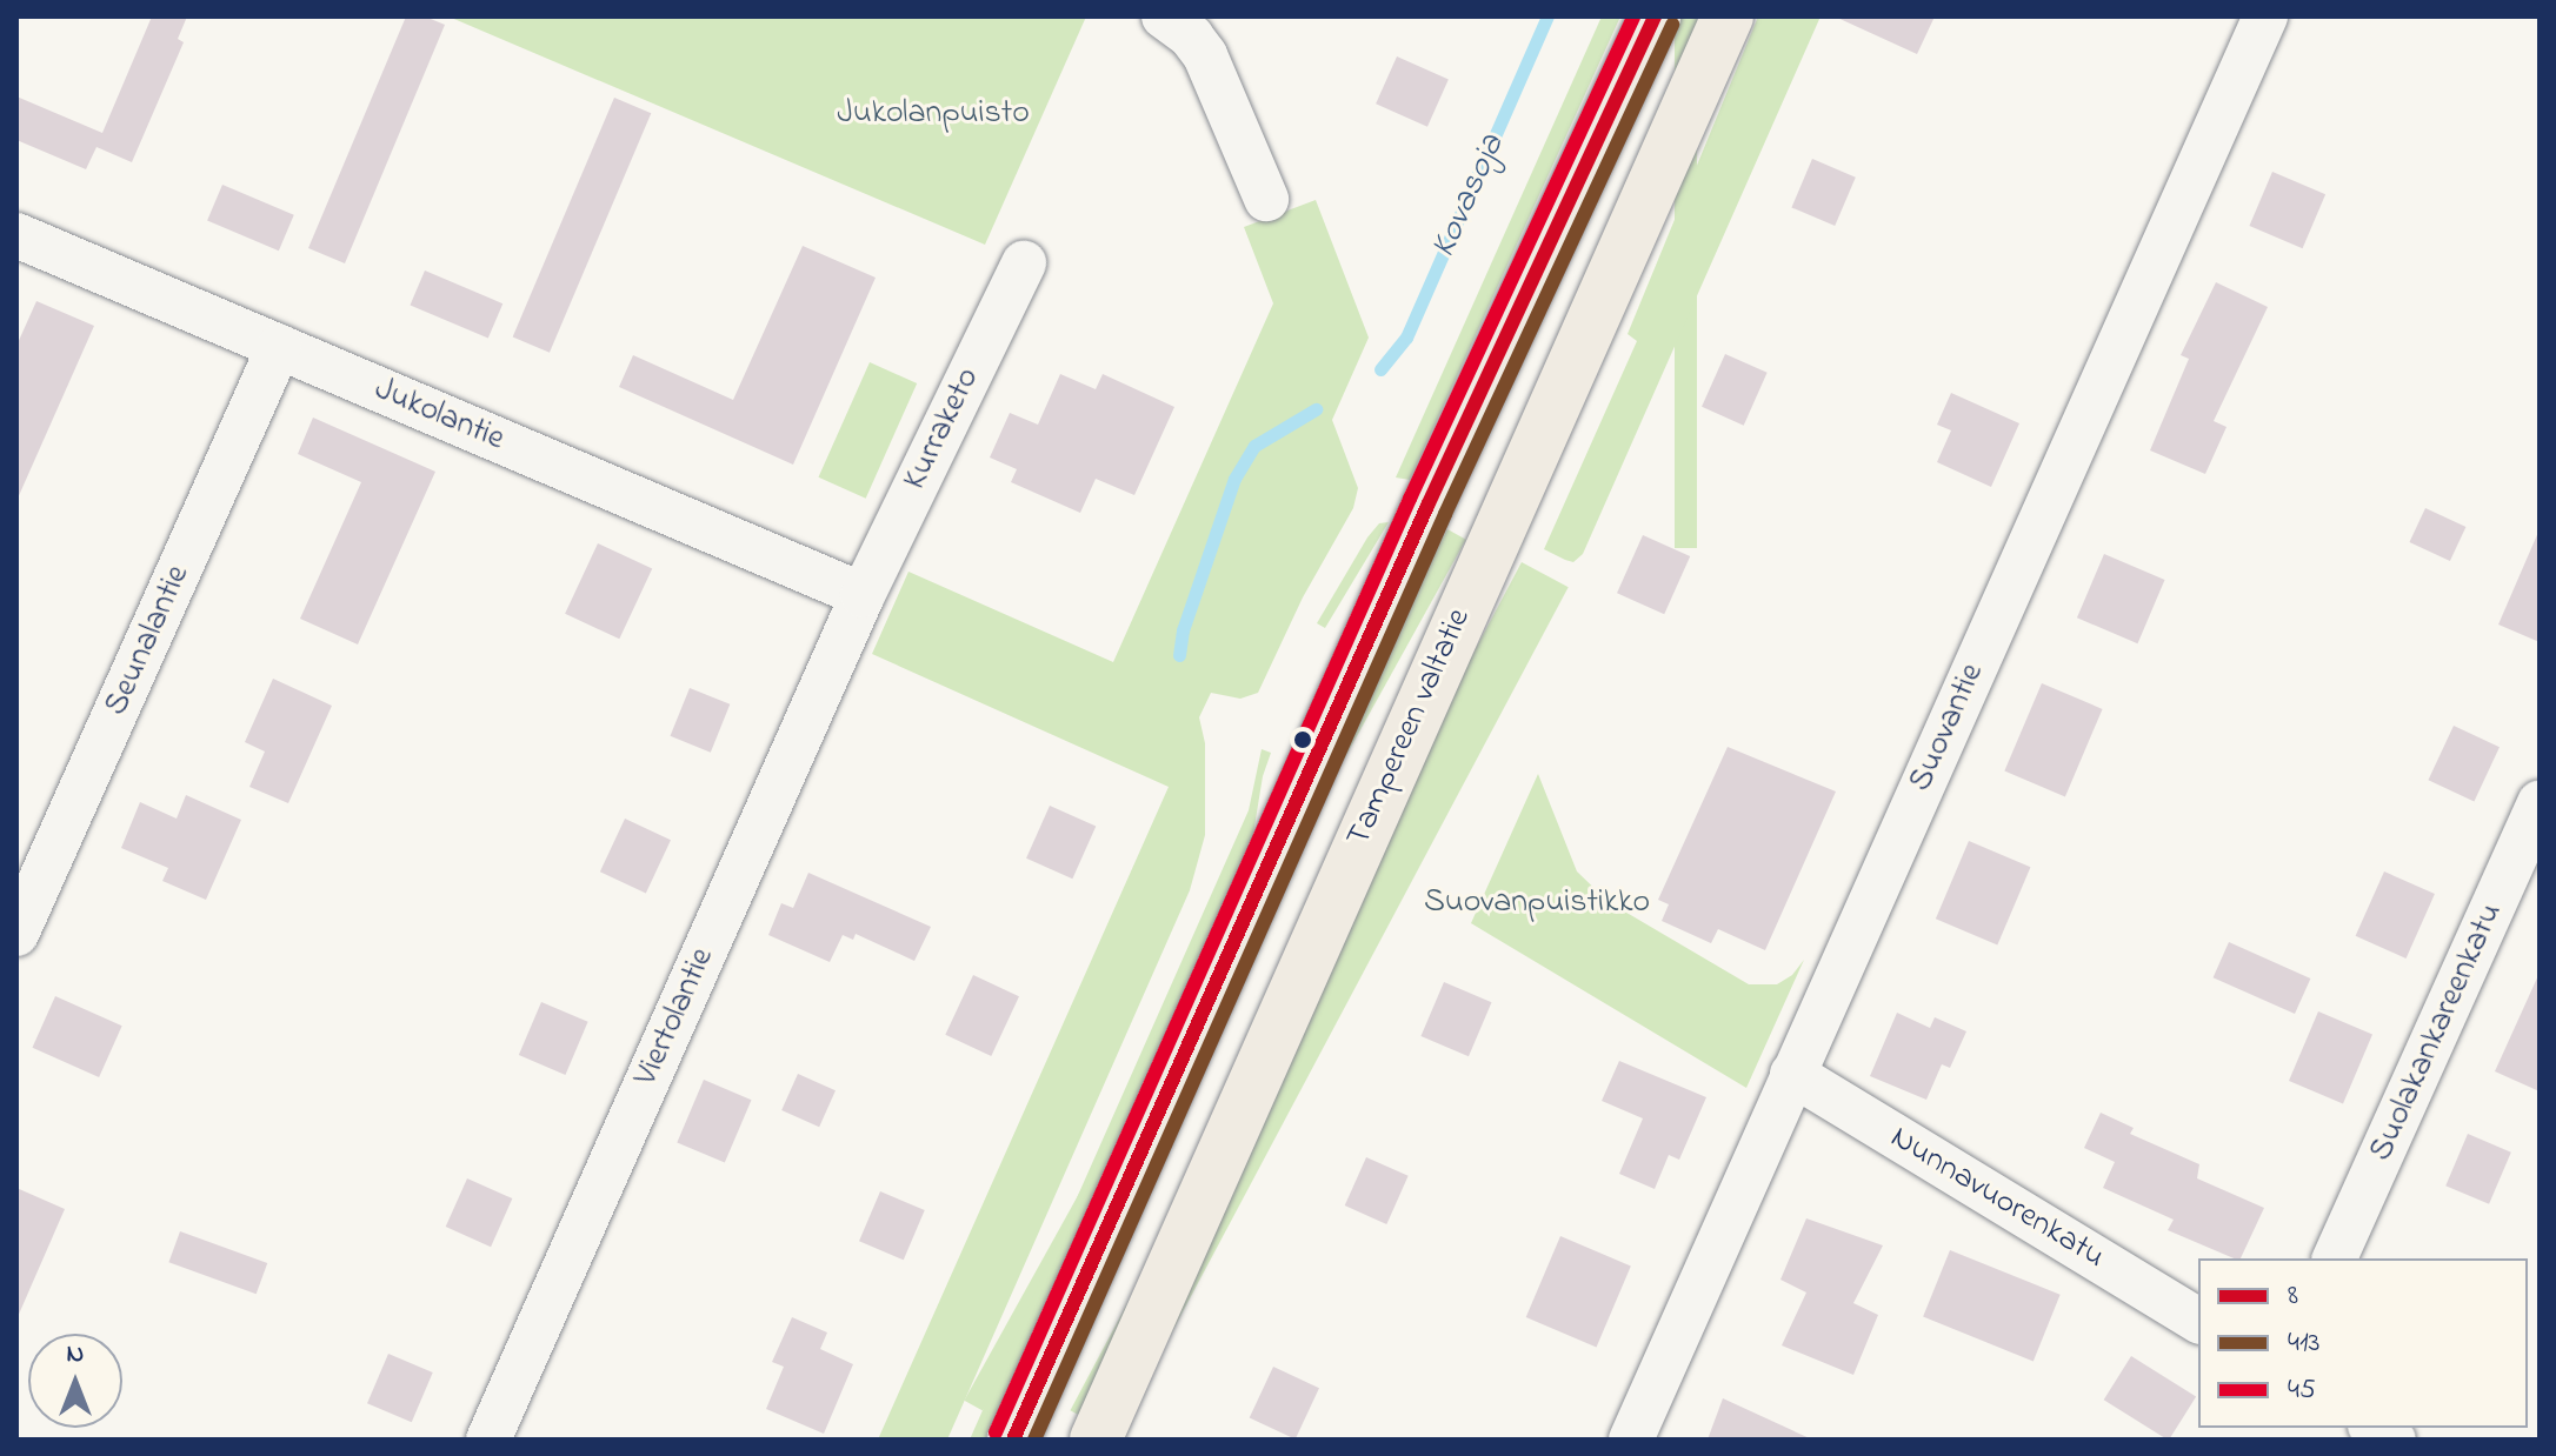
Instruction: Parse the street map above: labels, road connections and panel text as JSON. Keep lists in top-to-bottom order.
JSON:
{
  "streets": {
    "highway": ["Tampereen valtatie"],
    "street": [
      "Jukolantie",
      "Kurraketo",
      "Seunalantie",
      "Suovantie",
      "Viertolantie",
      "Suolakankareenkatu",
      "Nunnavuorenkatu"
    ]
  },
  "crossings": [
    ["Jukolantie", "Kurraketo"],
    ["Jukolantie", "Seunalantie"],
    ["Jukolantie", "Viertolantie"],
    ["Kurraketo", "Viertolantie"],
    ["Suovantie", "Nunnavuorenkatu"]
  ],
  "water": ["Kovasoja"],
  "parks": ["Jukolanpuisto", "Suovanpuistikko"],
  "lines": ["transit line 8", "transit line 45", "transit line 413"],
  "legend": ["8", "413", "45"],
  "north": "top"
}
